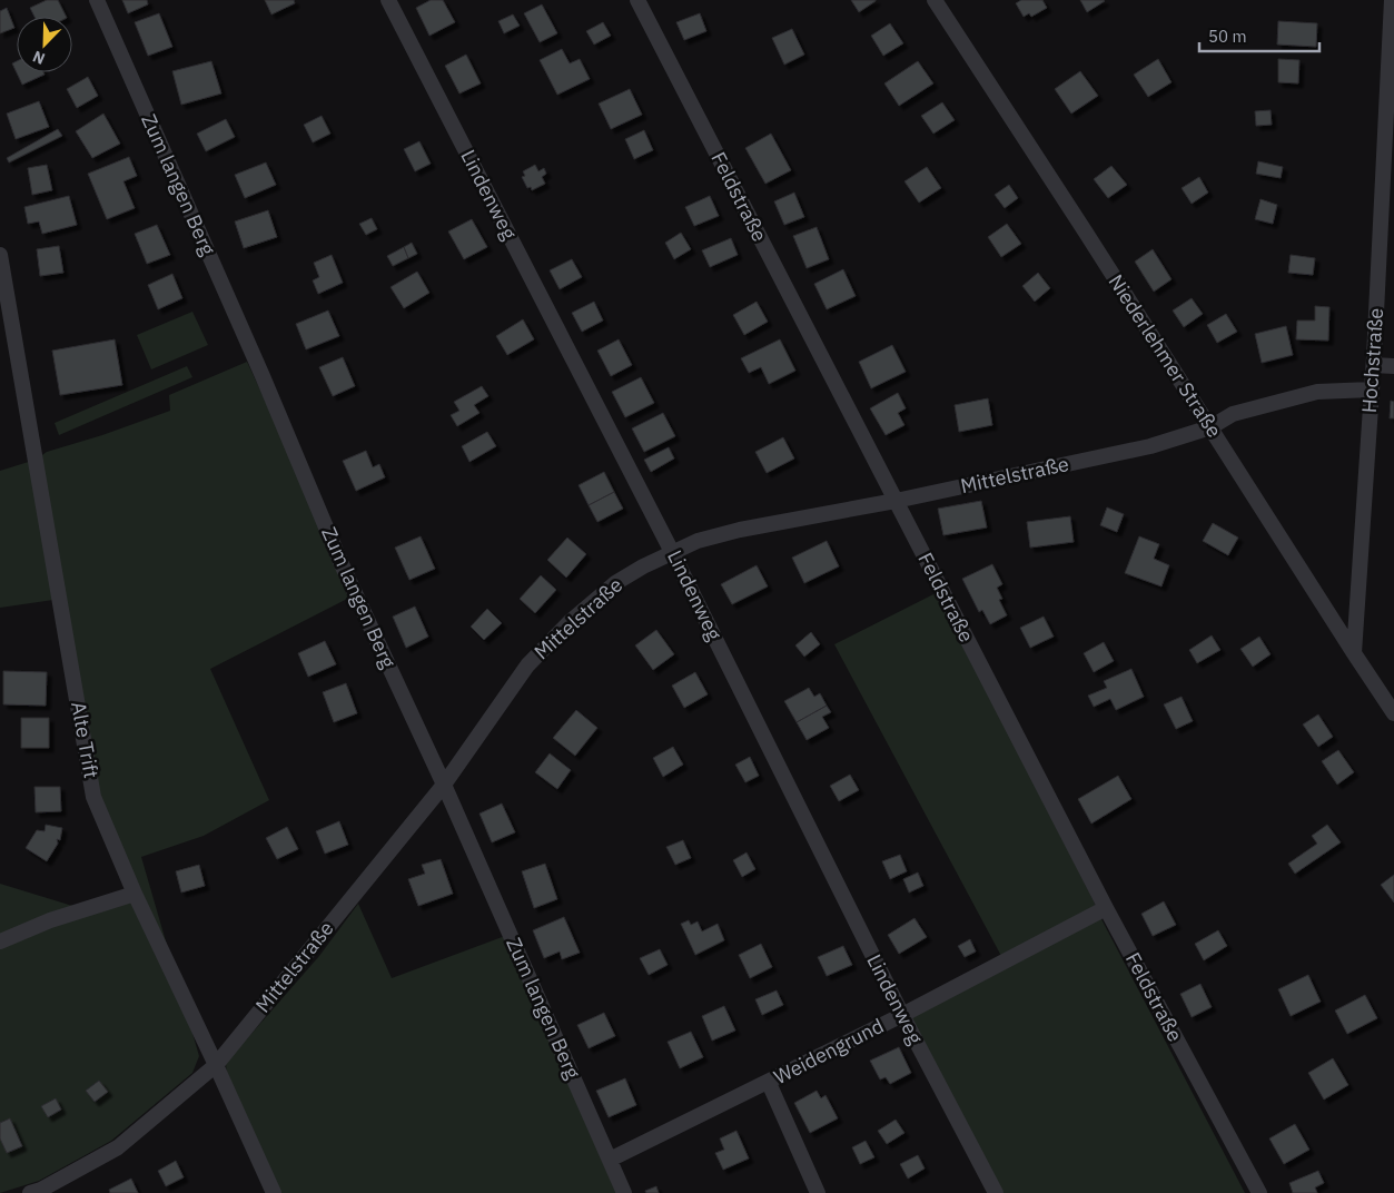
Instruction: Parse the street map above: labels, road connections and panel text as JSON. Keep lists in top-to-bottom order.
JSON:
{
  "streets": {
    "street": [
      "Zum langen Berg",
      "Lindenweg",
      "Feldstraße",
      "Niederlehmer Straße",
      "Hochstraße",
      "Mittelstraße",
      "Alte Trift",
      "Weidengrund"
    ]
  },
  "crossings": [
    ["Zum langen Berg", "Mittelstraße"],
    ["Zum langen Berg", "Weidengrund"],
    ["Lindenweg", "Mittelstraße"],
    ["Lindenweg", "Weidengrund"],
    ["Feldstraße", "Mittelstraße"],
    ["Feldstraße", "Weidengrund"],
    ["Niederlehmer Straße", "Hochstraße"],
    ["Niederlehmer Straße", "Mittelstraße"],
    ["Hochstraße", "Mittelstraße"],
    ["Mittelstraße", "Alte Trift"]
  ],
  "scale_bar": "50 m",
  "north": "bottom left"
}
